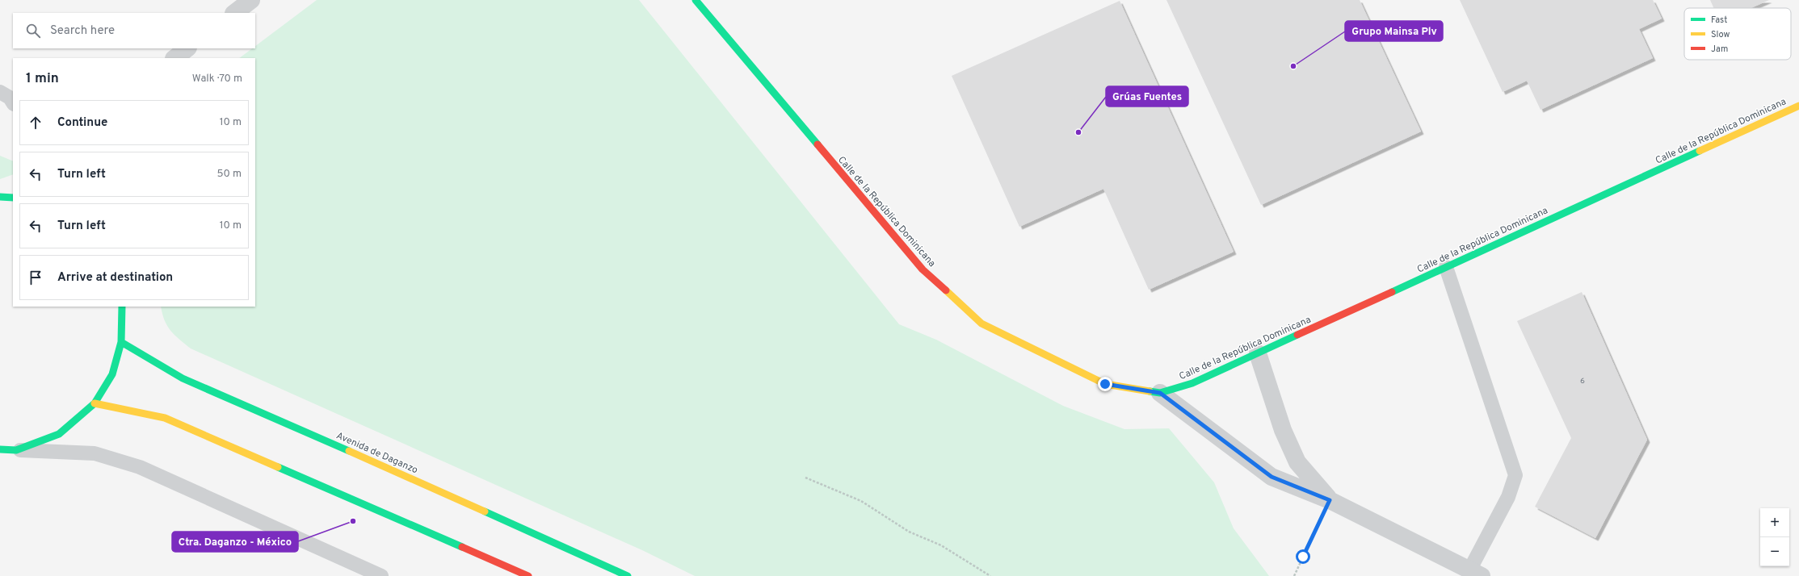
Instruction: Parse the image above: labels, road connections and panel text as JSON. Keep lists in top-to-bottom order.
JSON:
{
  "streets": {
    "street": ["Calle de la República Dominicana", "Avenida de Daganzo"]
  },
  "places": ["Grupo Mainsa Plv", "Grúas Fuentes", "Ctra. Daganzo - México"],
  "house_numbers": ["6"],
  "legend": ["Fast", "Slow", "Jam"],
  "page": {
    "search": "Search here",
    "heading": ["1 min", "Walk · 70 m"],
    "list": [
      ["Continue", "10 m"],
      ["Turn left", "50 m"],
      ["Turn left", "10 m"],
      "Arrive at destination"
    ],
    "map_buttons": ["+", "−"]
  }
}
